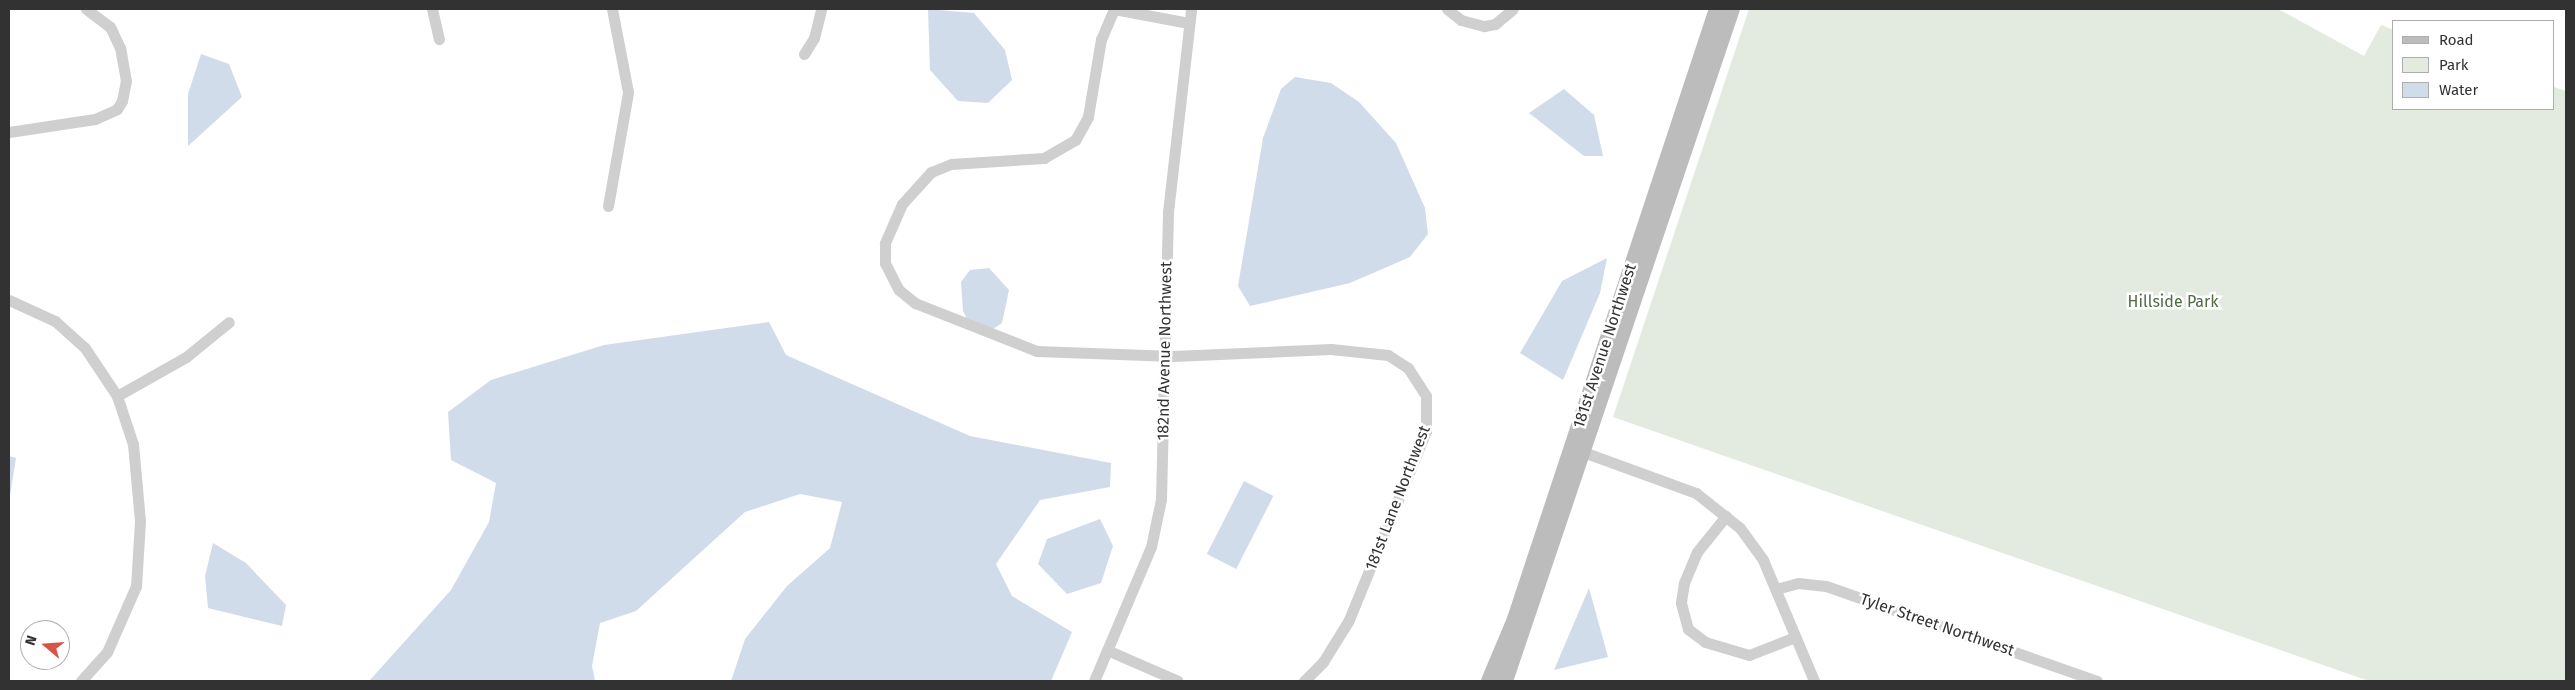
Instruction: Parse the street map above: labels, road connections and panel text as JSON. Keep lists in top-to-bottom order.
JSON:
{
  "streets": {
    "main road": ["181st Avenue Northwest"],
    "street": ["182nd Avenue Northwest", "181st Lane Northwest", "Tyler Street Northwest"]
  },
  "crossings": [
    ["182nd Avenue Northwest", "181st Lane Northwest"]
  ],
  "parks": ["Hillside Park"],
  "legend": ["Road", "Park", "Water"],
  "north": "left"
}
